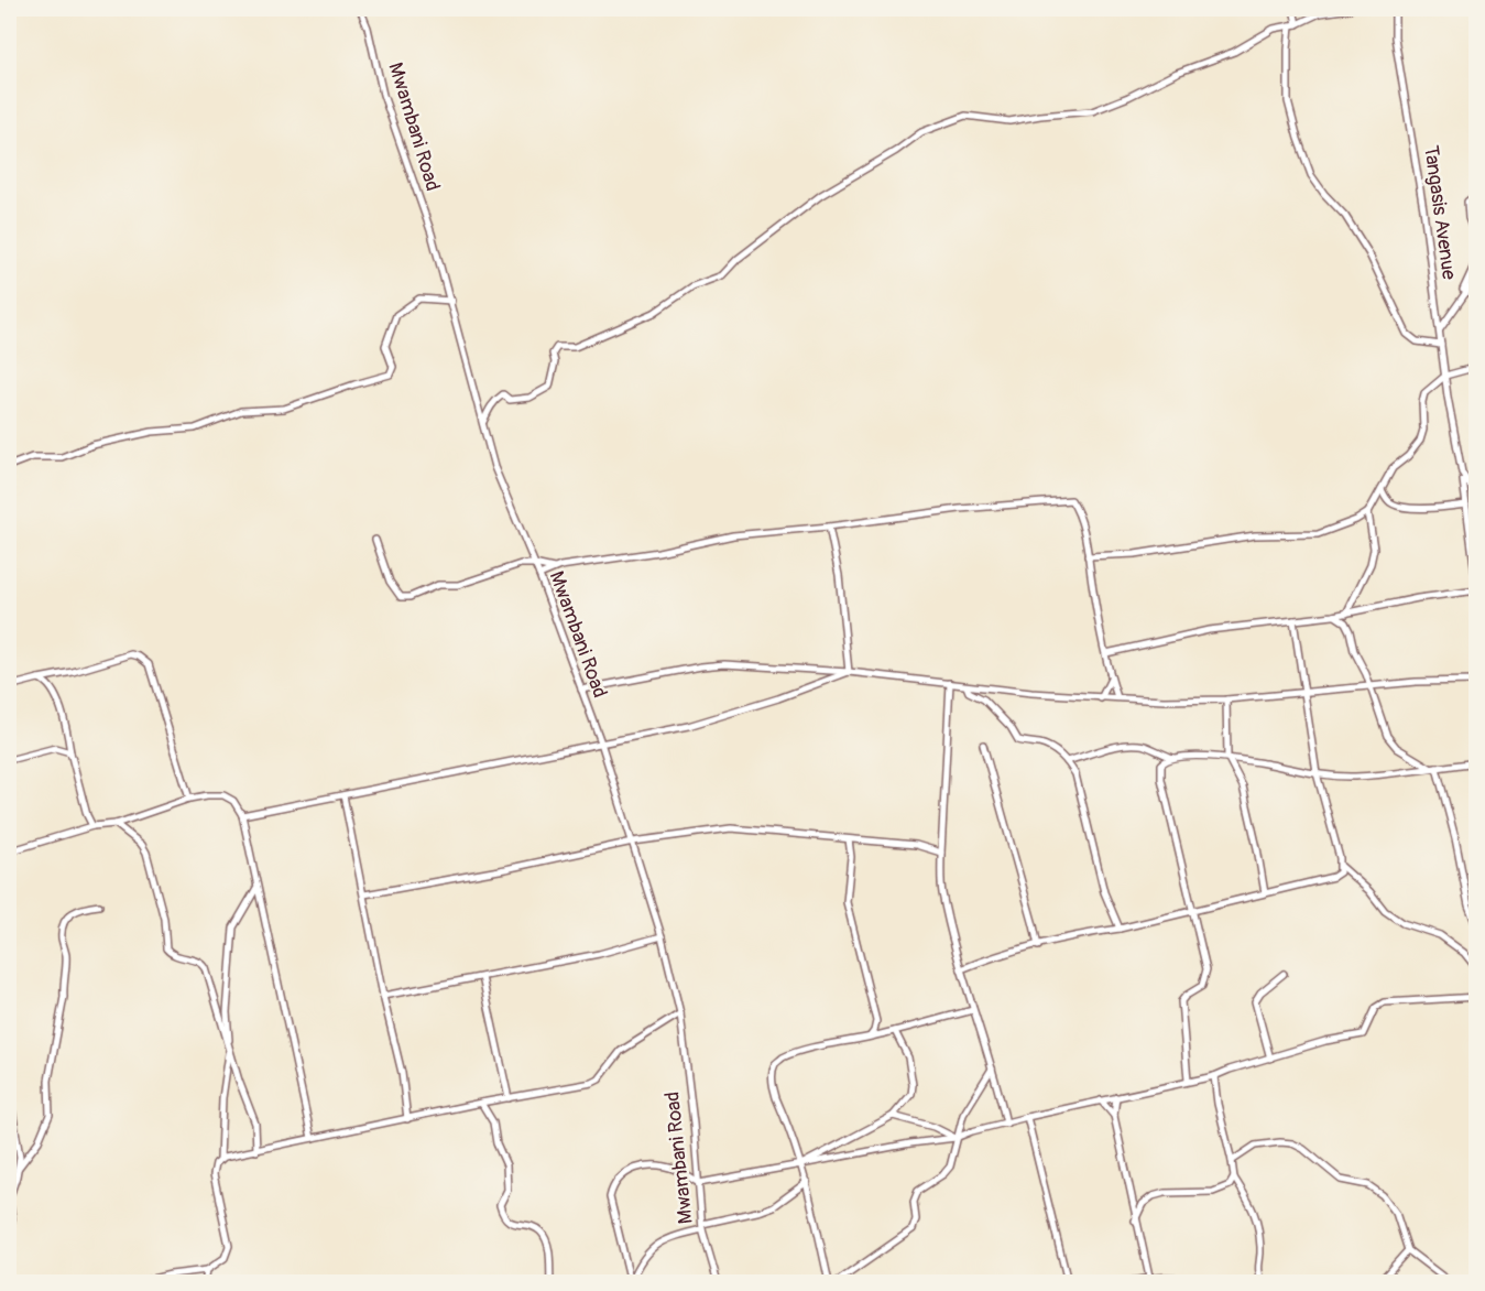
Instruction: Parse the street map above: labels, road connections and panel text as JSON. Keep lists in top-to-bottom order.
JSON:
{
  "streets": {
    "street": ["Mwambani Road", "Tangasis Avenue"]
  }
}
